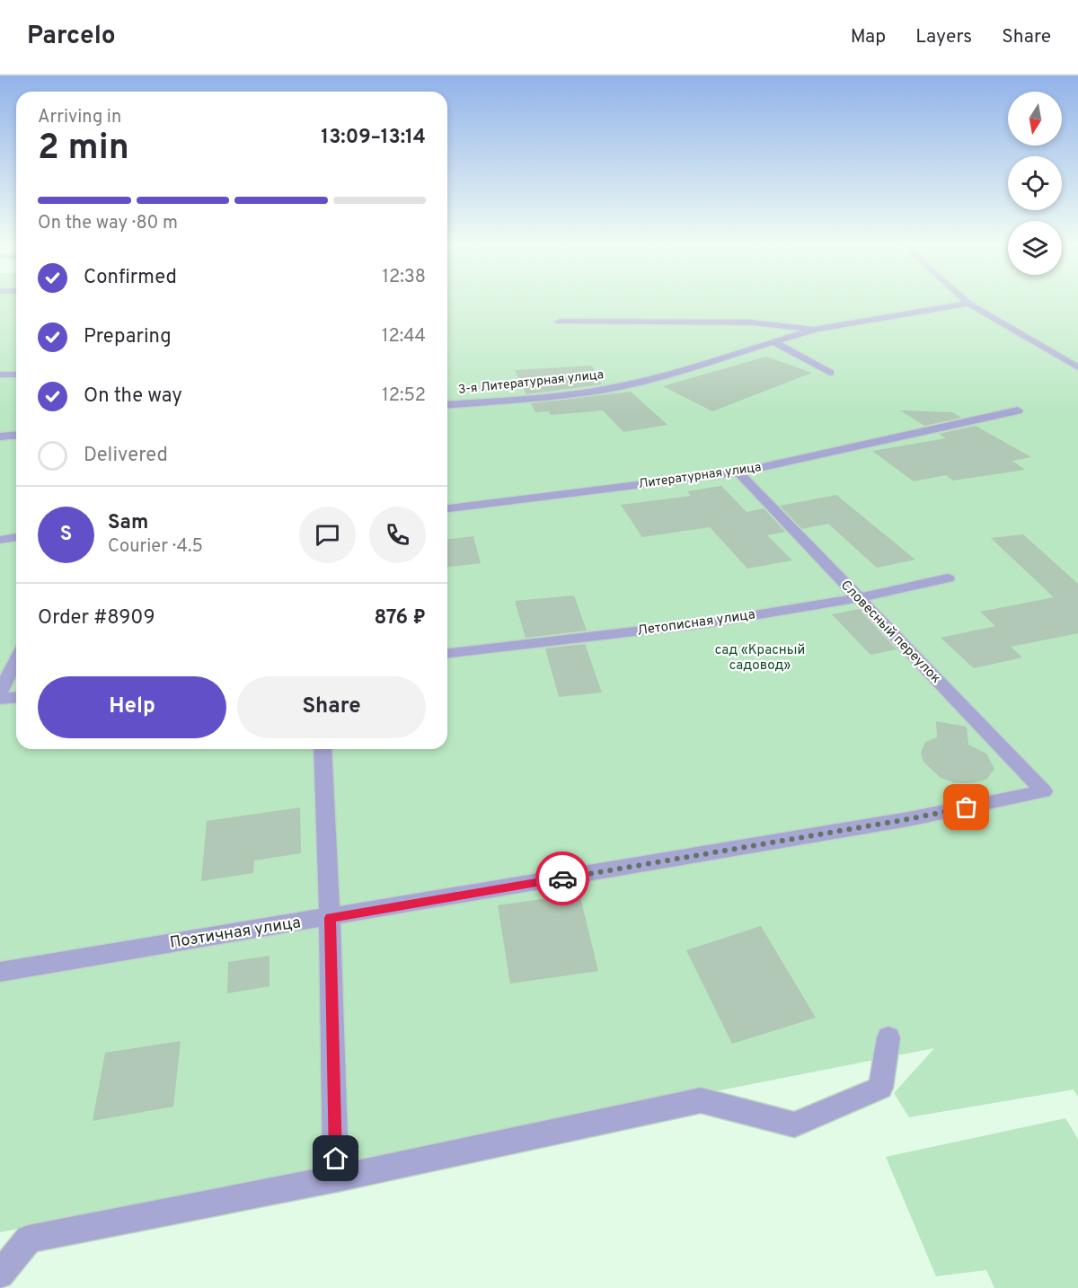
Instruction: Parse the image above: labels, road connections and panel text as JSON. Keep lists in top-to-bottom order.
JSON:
{
  "streets": {
    "street": [
      "3-я Литературная улица",
      "Литературная улица",
      "Летописная улица",
      "Словесный переулок",
      "Поэтичная улица"
    ]
  },
  "crossings": [
    ["Литературная улица", "Словесный переулок"],
    ["Летописная улица", "Словесный переулок"],
    ["Словесный переулок", "Поэтичная улица"]
  ],
  "parks": ["сад «Красный садовод»"],
  "north": "bottom",
  "page": {
    "header": "Parcelo",
    "nav": ["Map", "Layers", "Share"],
    "heading": ["2 min", "Arriving in", "13:09–13:14"],
    "panel": [
      "Sam",
      "Courier · 4.5",
      "Order #8909",
      "876 ₽"
    ],
    "bar": "On the way · 80 m",
    "list": [
      ["Confirmed", "12:38"],
      ["Preparing", "12:44"],
      ["On the way", "12:52"],
      "Delivered"
    ],
    "round": "S",
    "buttons": ["Help", "Share"]
  }
}
